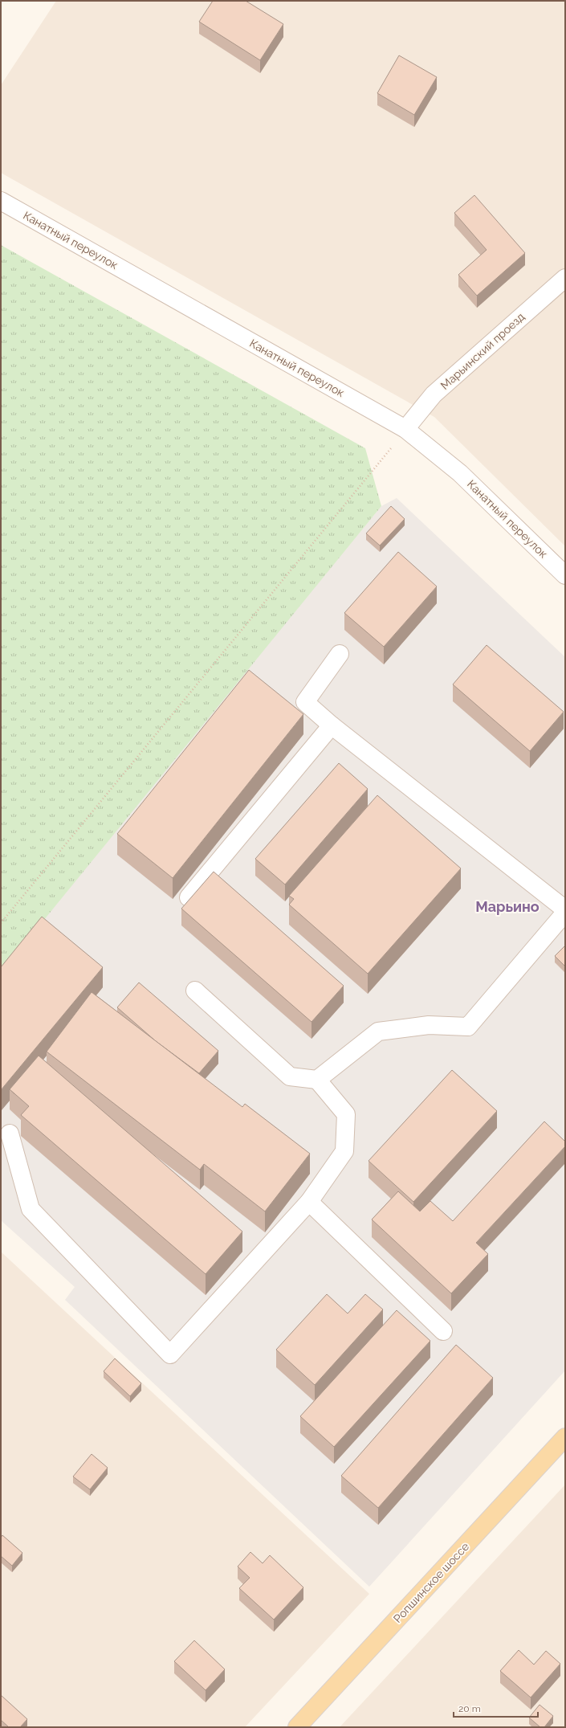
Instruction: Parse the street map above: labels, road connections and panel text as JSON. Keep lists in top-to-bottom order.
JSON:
{
  "streets": {
    "main road": ["Ропшинское шоссе"],
    "street": ["Канатный переулок", "Марьинский проезд"]
  },
  "crossings": [
    ["Канатный переулок", "Марьинский проезд"]
  ],
  "districts": ["Марьино"],
  "scale_bar": "20 m"
}
